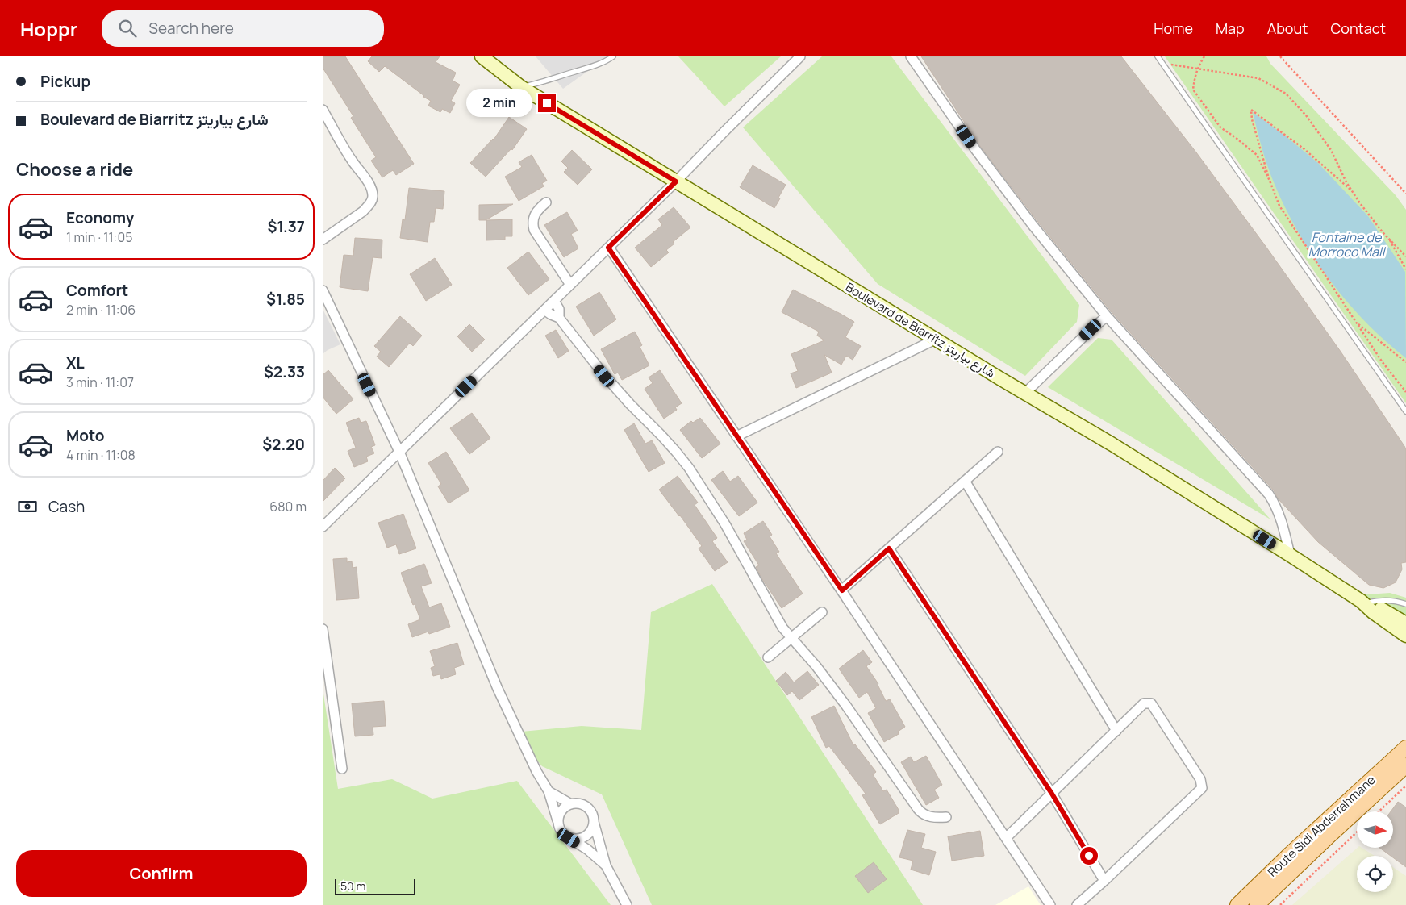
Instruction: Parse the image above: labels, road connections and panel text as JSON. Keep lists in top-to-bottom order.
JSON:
{
  "streets": {
    "main road": ["Route Sidi Abderrahmane"],
    "street": ["Boulevard de Biarritz شارع بياريتز"]
  },
  "water": ["Fontaine de Morroco Mall"],
  "scale_bar": "50 m",
  "north": "right",
  "page": {
    "header": "Hoppr",
    "search": "Search here",
    "nav": [
      "Home",
      "Map",
      "About",
      "Contact"
    ],
    "banner": ["Pickup", "Boulevard de Biarritz شارع بياريتز"],
    "bubble": "2 min",
    "heading": "Choose a ride",
    "list": [
      {
        "name": "Economy",
        "note": "1 min · 11:05",
        "value": "$1.37"
      },
      {
        "name": "Comfort",
        "note": "2 min · 11:06",
        "value": "$1.85"
      },
      {
        "name": "XL",
        "note": "3 min · 11:07",
        "value": "$2.33"
      },
      {
        "name": "Moto",
        "note": "4 min · 11:08",
        "value": "$2.20"
      }
    ],
    "pay": ["Cash", "680 m"],
    "buttons": "Confirm",
    "scale": "50 m"
  }
}
